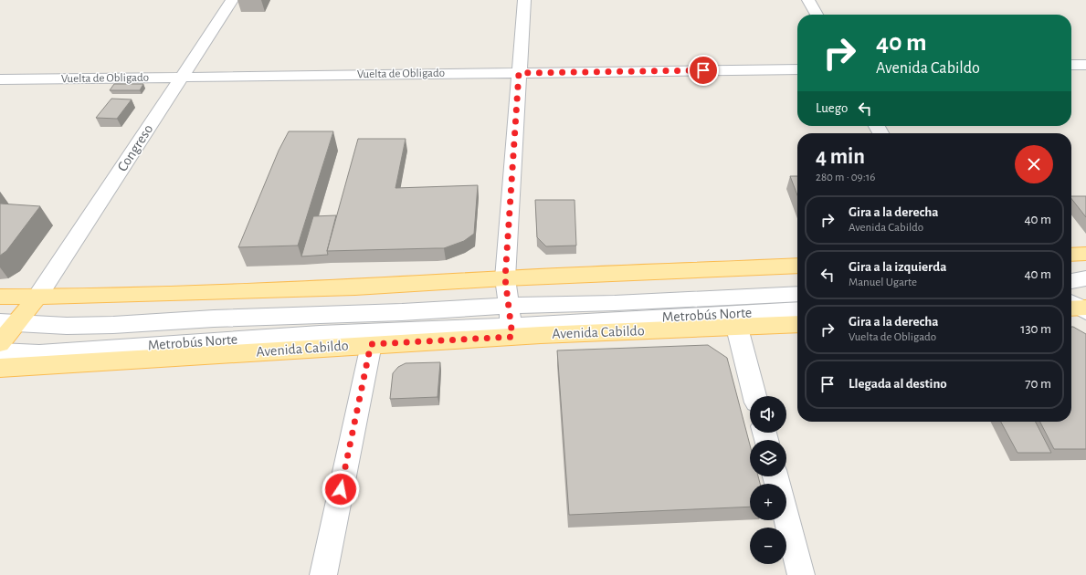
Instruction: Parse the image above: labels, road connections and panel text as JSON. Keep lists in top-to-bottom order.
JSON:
{
  "streets": {
    "main road": ["Avenida Cabildo"],
    "street": ["Vuelta de Obligado", "Congreso", "Metrobús Norte"]
  },
  "crossings": [
    ["Vuelta de Obligado", "Congreso"],
    ["Metrobús Norte", "Avenida Cabildo"]
  ],
  "page": {
    "turn": ["40 m", "Avenida Cabildo"],
    "then": "Luego",
    "heading": ["4 min", "280 m · 09:16"],
    "list": [
      {
        "name": "Gira a la derecha",
        "note": "Avenida Cabildo",
        "value": "40 m"
      },
      {
        "name": "Gira a la izquierda",
        "note": "Manuel Ugarte",
        "value": "40 m"
      },
      {
        "name": "Gira a la derecha",
        "note": "Vuelta de Obligado",
        "value": "130 m"
      },
      {
        "name": "Llegada al destino",
        "value": "70 m"
      }
    ],
    "map_buttons": ["+", "−"]
  }
}
